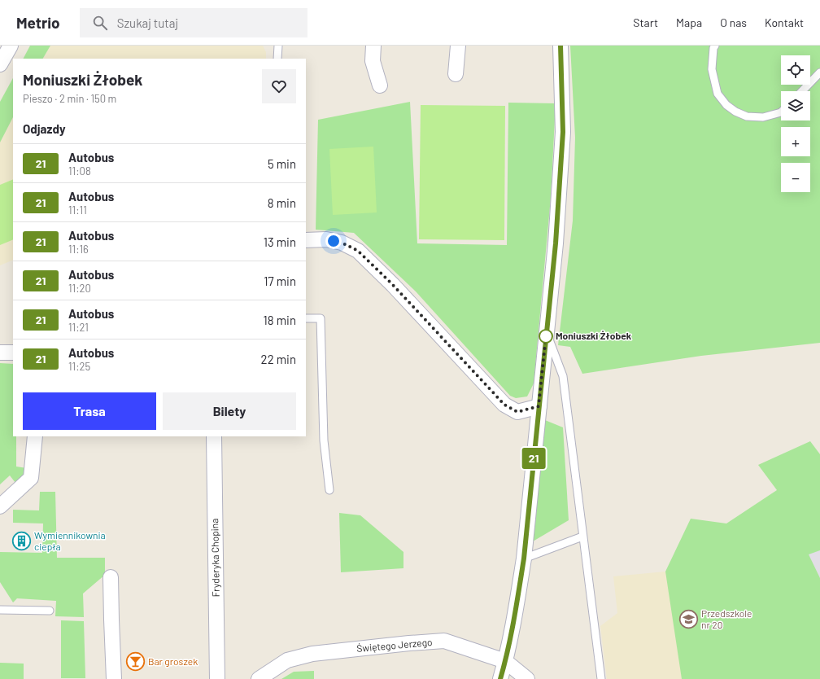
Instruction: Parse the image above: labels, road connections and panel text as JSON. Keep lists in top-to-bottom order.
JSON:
{
  "streets": {
    "street": ["Fryderyka Chopina", "Świętego Jerzego"]
  },
  "places": {
    "other": ["Moniuszki Żłobek"],
    "building": ["Wymiennikownia ciepła"],
    "school or university": ["Przedszkole nr 20"],
    "bar": ["Bar groszek"]
  },
  "lines": ["bus line 21"],
  "page": {
    "header": "Metrio",
    "search": "Szukaj tutaj",
    "nav": [
      "Start",
      "Mapa",
      "O nas",
      "Kontakt"
    ],
    "on_map": "21",
    "map_buttons": ["+", "−"],
    "heading": [
      ["Moniuszki Żłobek", "Pieszo · 2 min · 150 m"],
      "Odjazdy"
    ],
    "list": [
      {
        "mark": "21",
        "name": "Autobus",
        "note": "11:08",
        "value": "5 min"
      },
      {
        "mark": "21",
        "name": "Autobus",
        "note": "11:11",
        "value": "8 min"
      },
      {
        "mark": "21",
        "name": "Autobus",
        "note": "11:16",
        "value": "13 min"
      },
      {
        "mark": "21",
        "name": "Autobus",
        "note": "11:20",
        "value": "17 min"
      },
      {
        "mark": "21",
        "name": "Autobus",
        "note": "11:21",
        "value": "18 min"
      },
      {
        "mark": "21",
        "name": "Autobus",
        "note": "11:25",
        "value": "22 min"
      }
    ],
    "buttons": ["Trasa", "Bilety"]
  }
}
